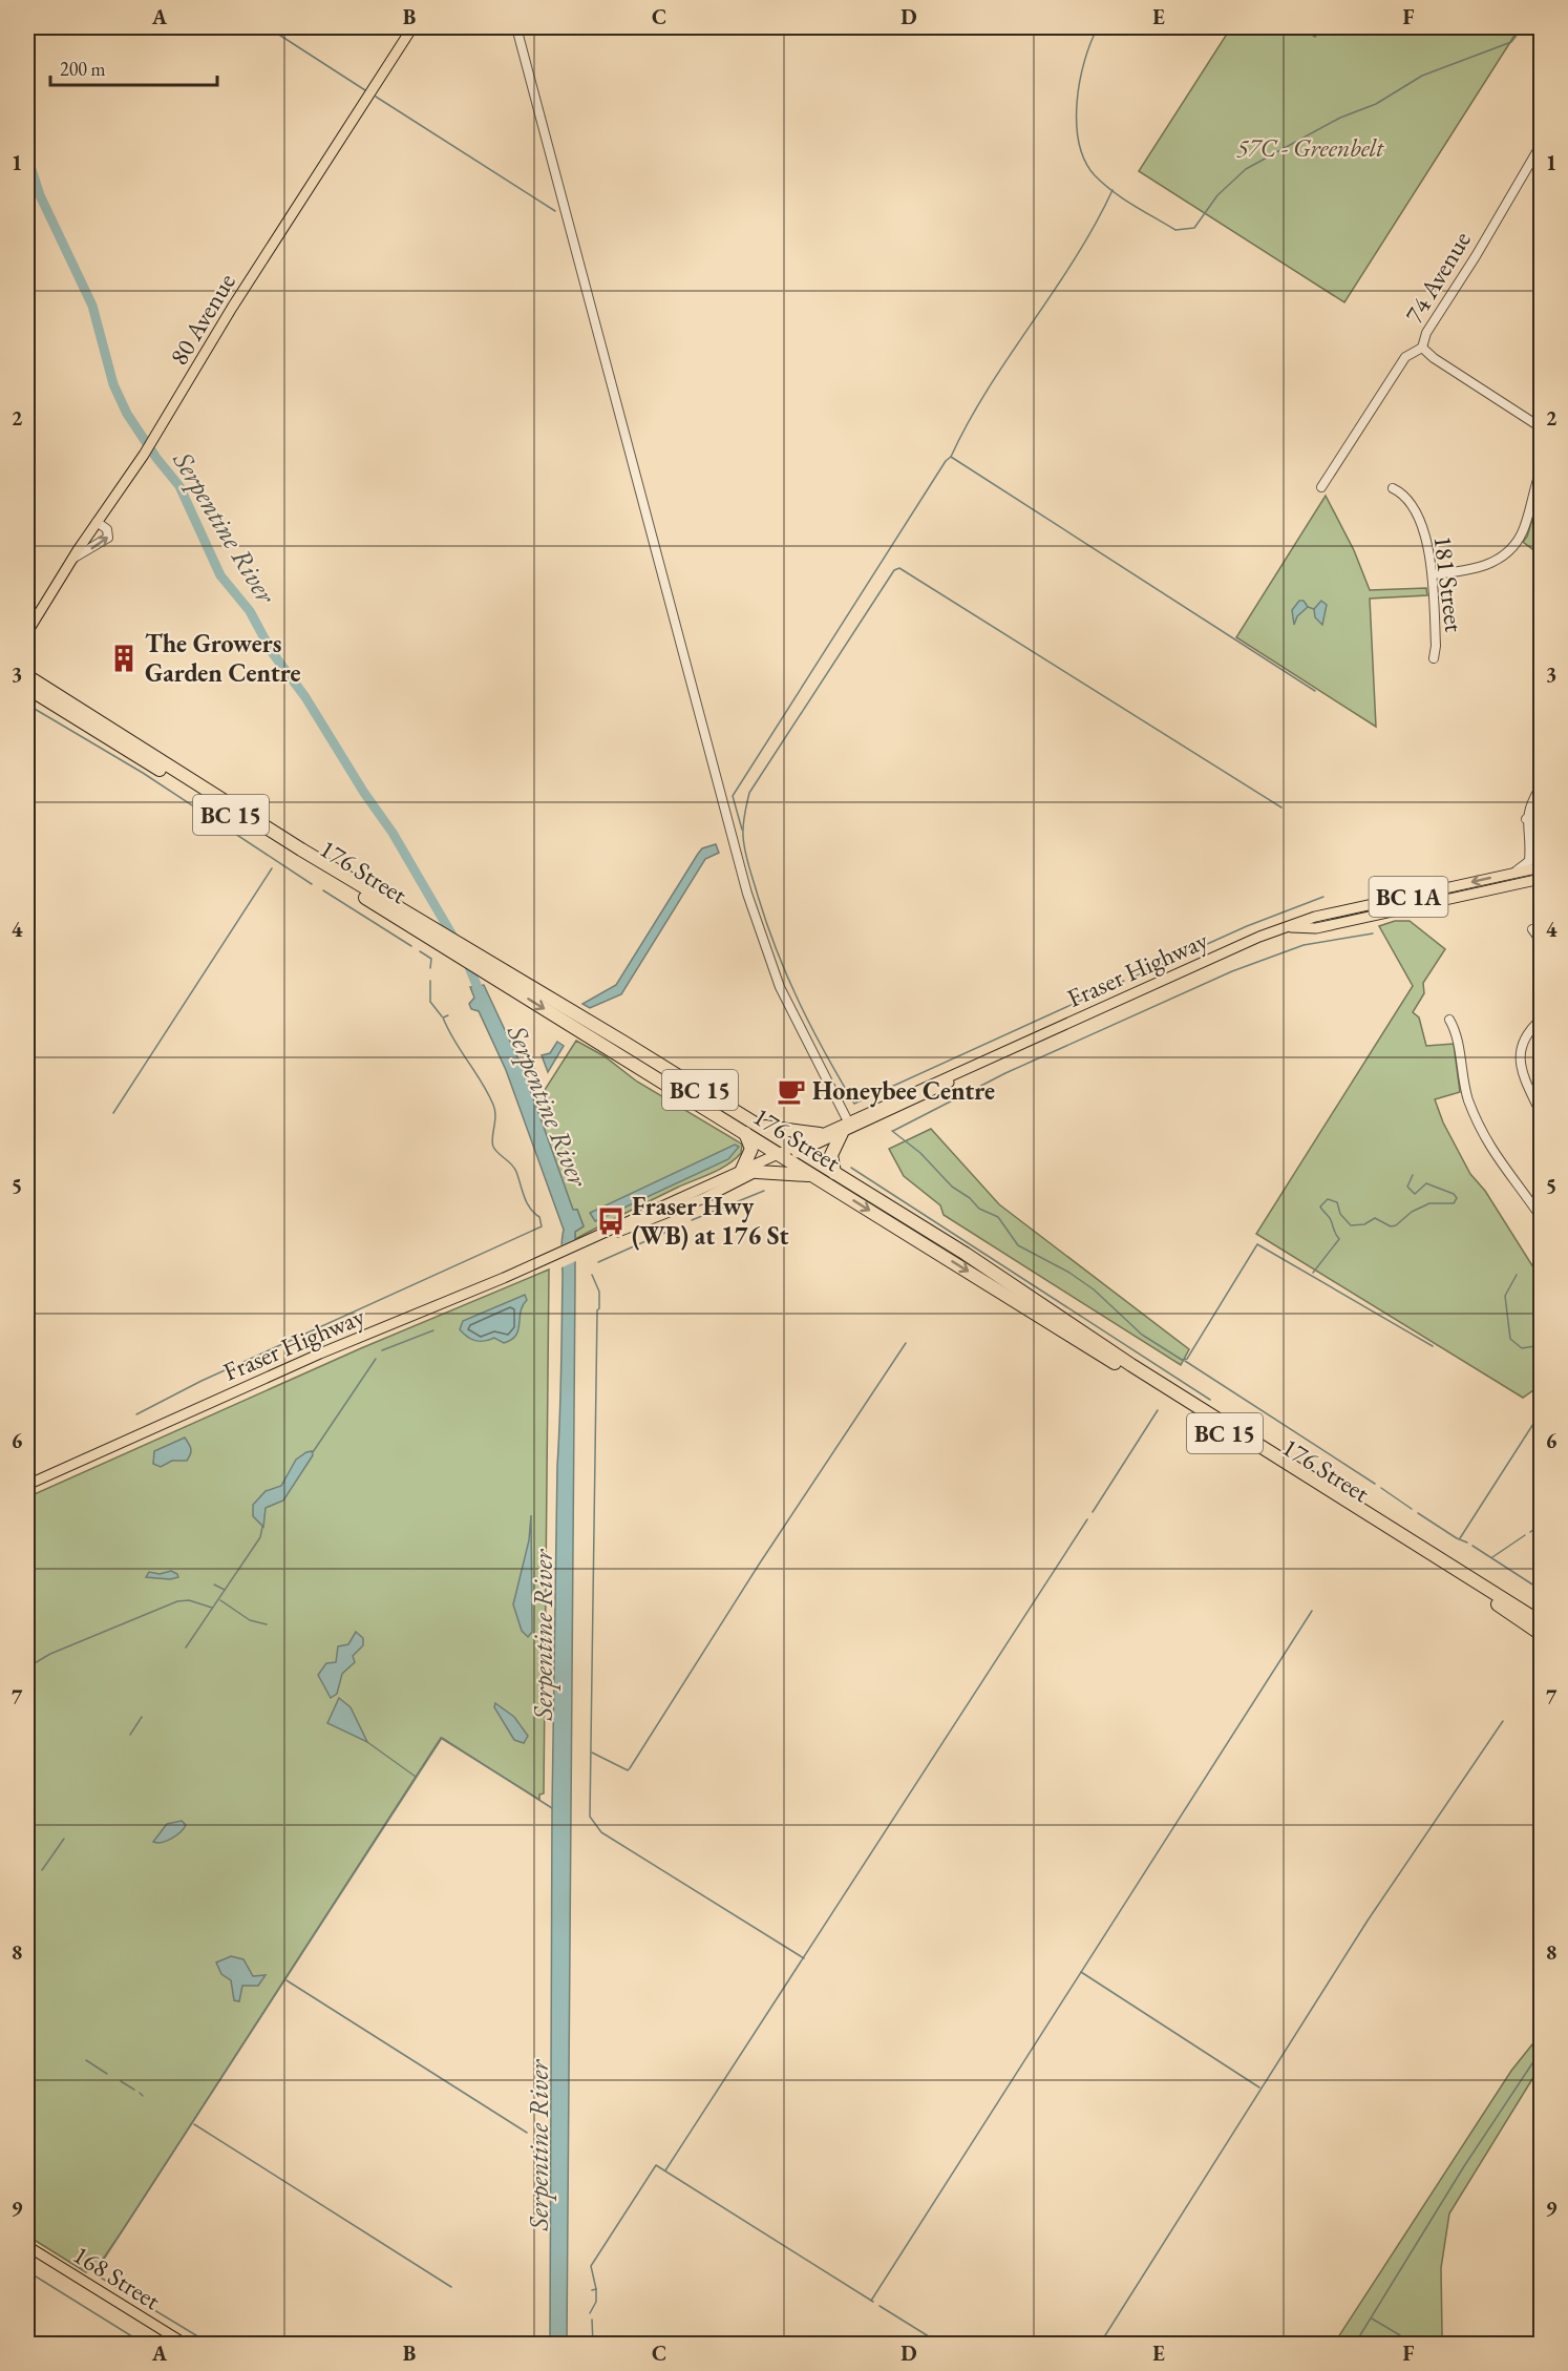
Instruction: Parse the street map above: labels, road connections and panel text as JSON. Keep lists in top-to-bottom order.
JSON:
{
  "streets": {
    "highway": ["BC 15", "176 Street"],
    "main road": [
      "80 Avenue",
      "BC 1A",
      "Fraser Highway",
      "168 Street"
    ],
    "street": ["74 Avenue", "181 Street"]
  },
  "crossings": [
    ["BC 15", "176 Street"],
    ["176 Street", "Fraser Highway"]
  ],
  "water": ["Serpentine River"],
  "parks": ["57C - Greenbelt"],
  "places": {
    "building": ["The Growers Garden Centre"],
    "cafe": ["Honeybee Centre"],
    "bus stop": ["Fraser Hwy (WB) at 176 St"]
  },
  "scale_bar": "200 m",
  "grid": {
    "columns": [
      "A",
      "B",
      "C",
      "D",
      "E",
      "F"
    ],
    "rows": [
      "1",
      "2",
      "3",
      "4",
      "5",
      "6",
      "7",
      "8",
      "9"
    ]
  }
}
